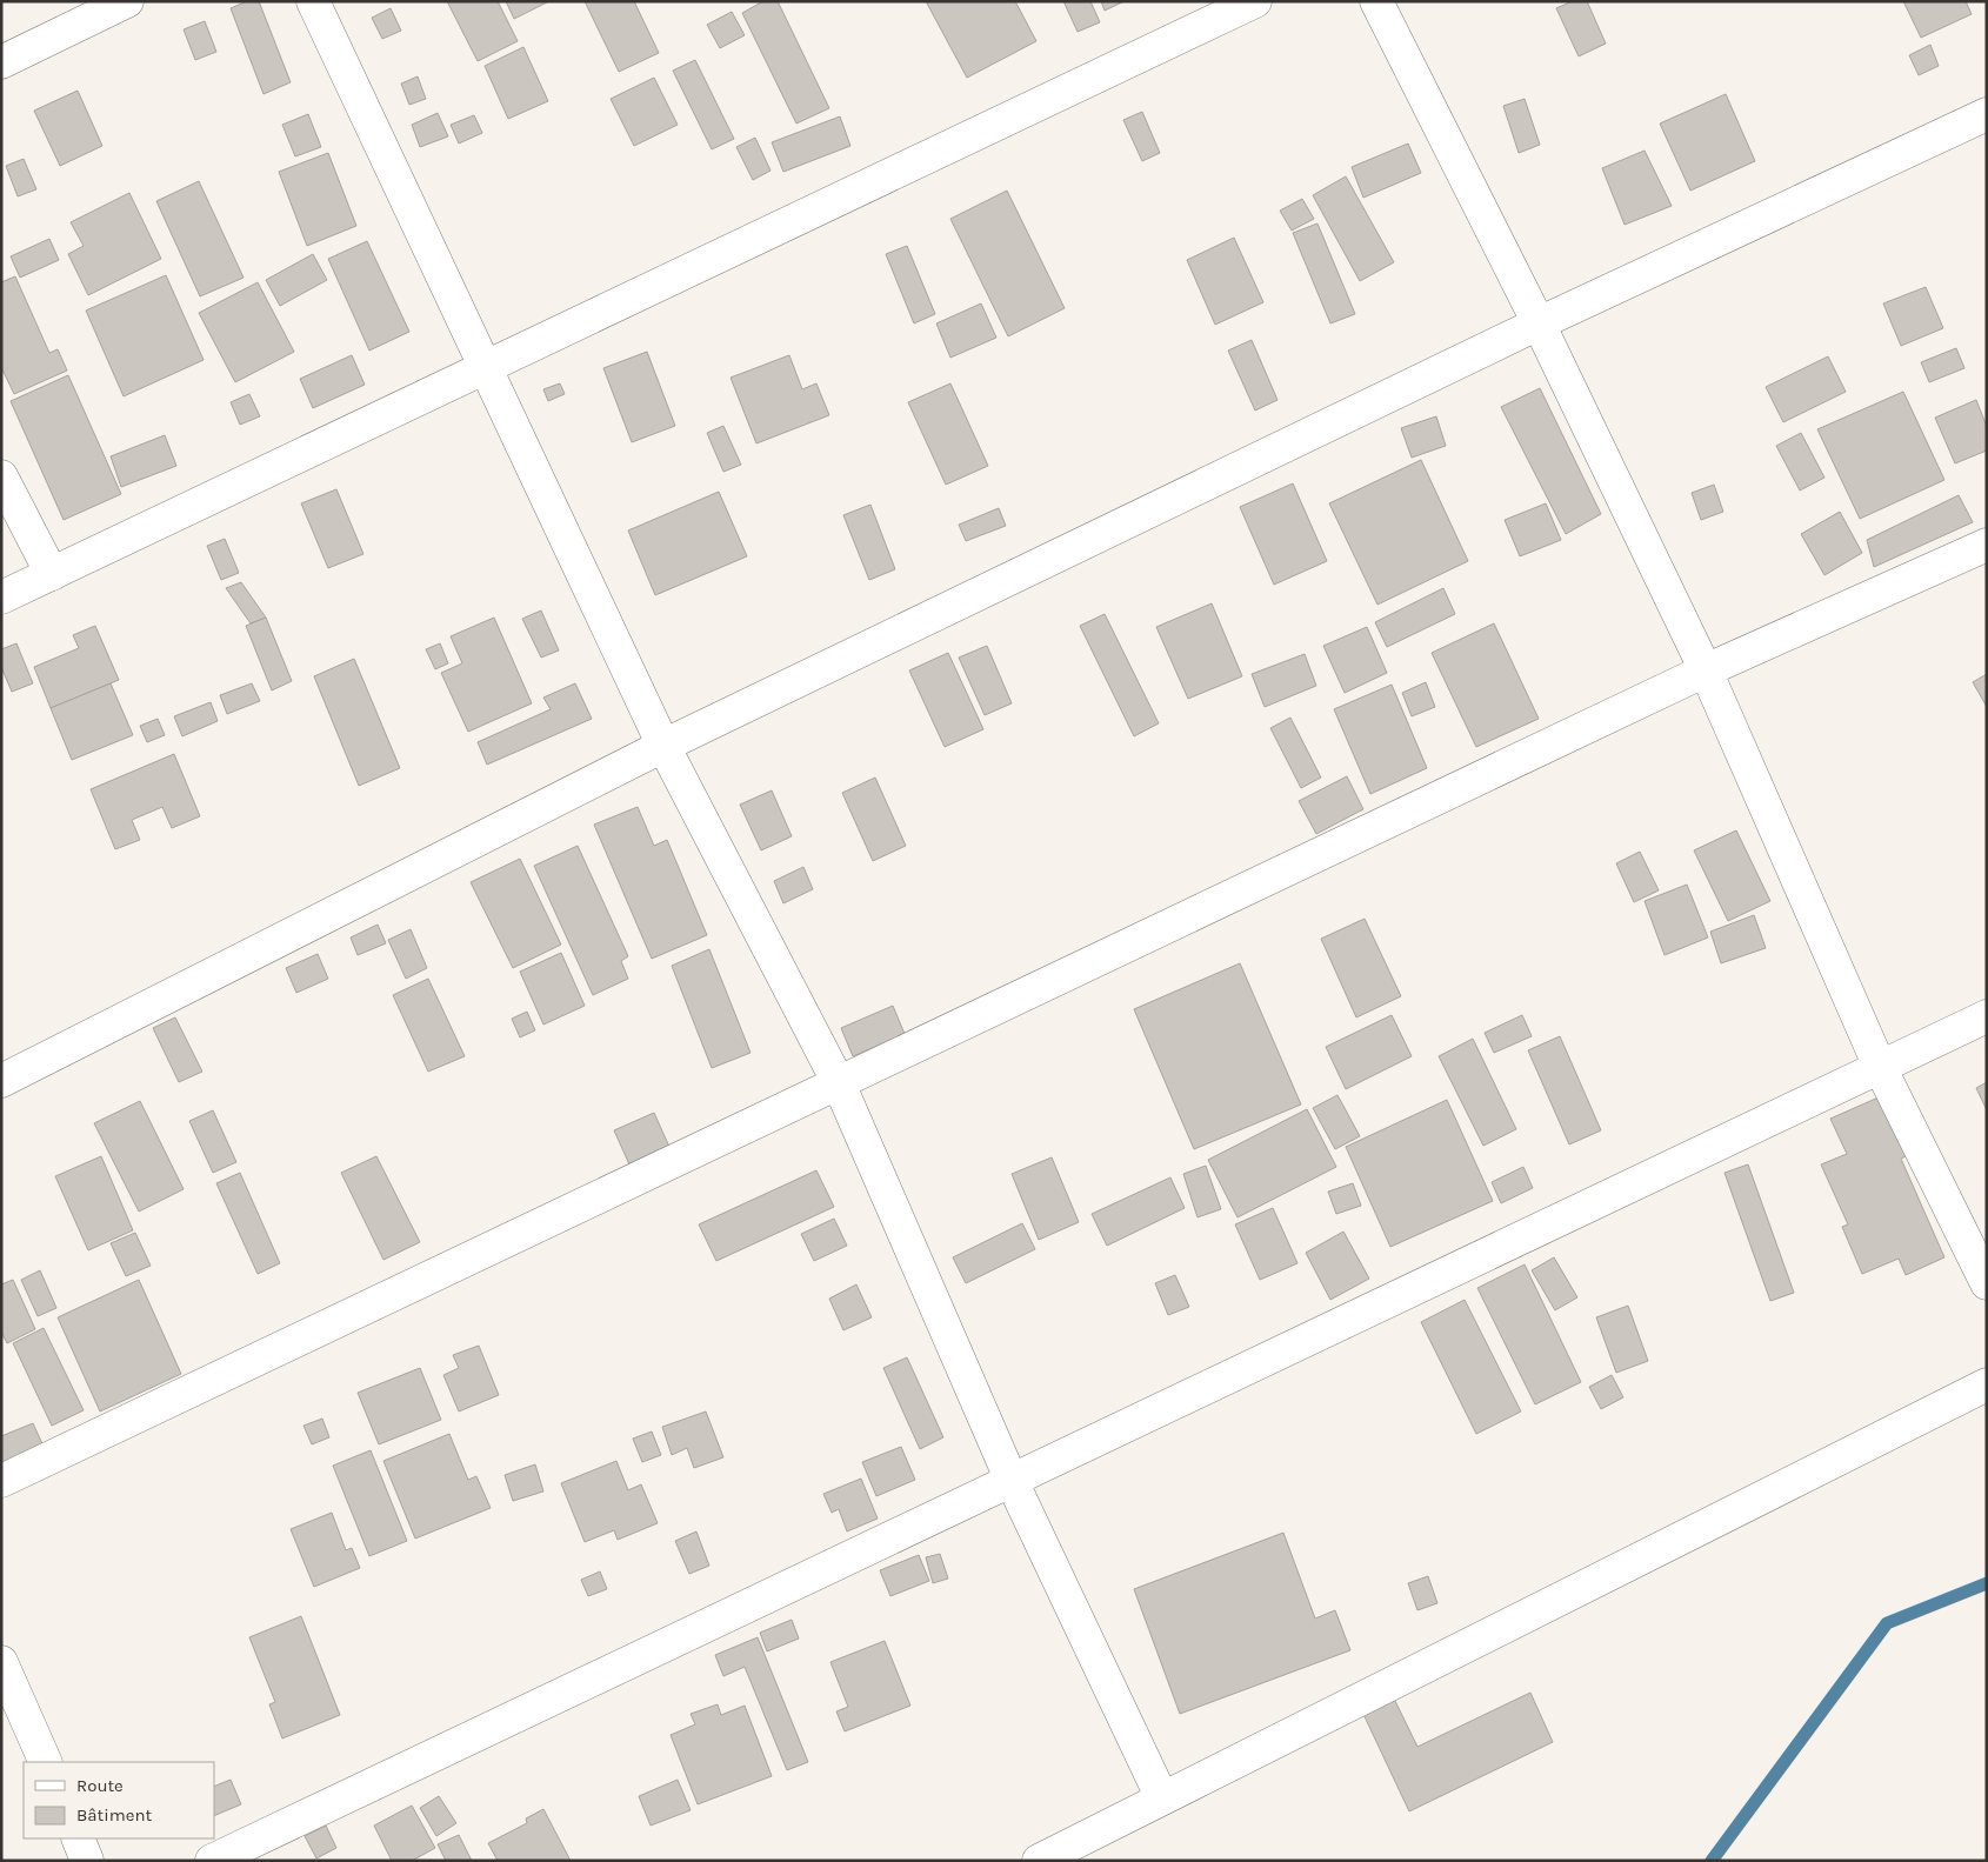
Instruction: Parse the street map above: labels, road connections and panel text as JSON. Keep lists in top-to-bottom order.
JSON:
{
  "legend": ["Route", "Bâtiment"]
}
